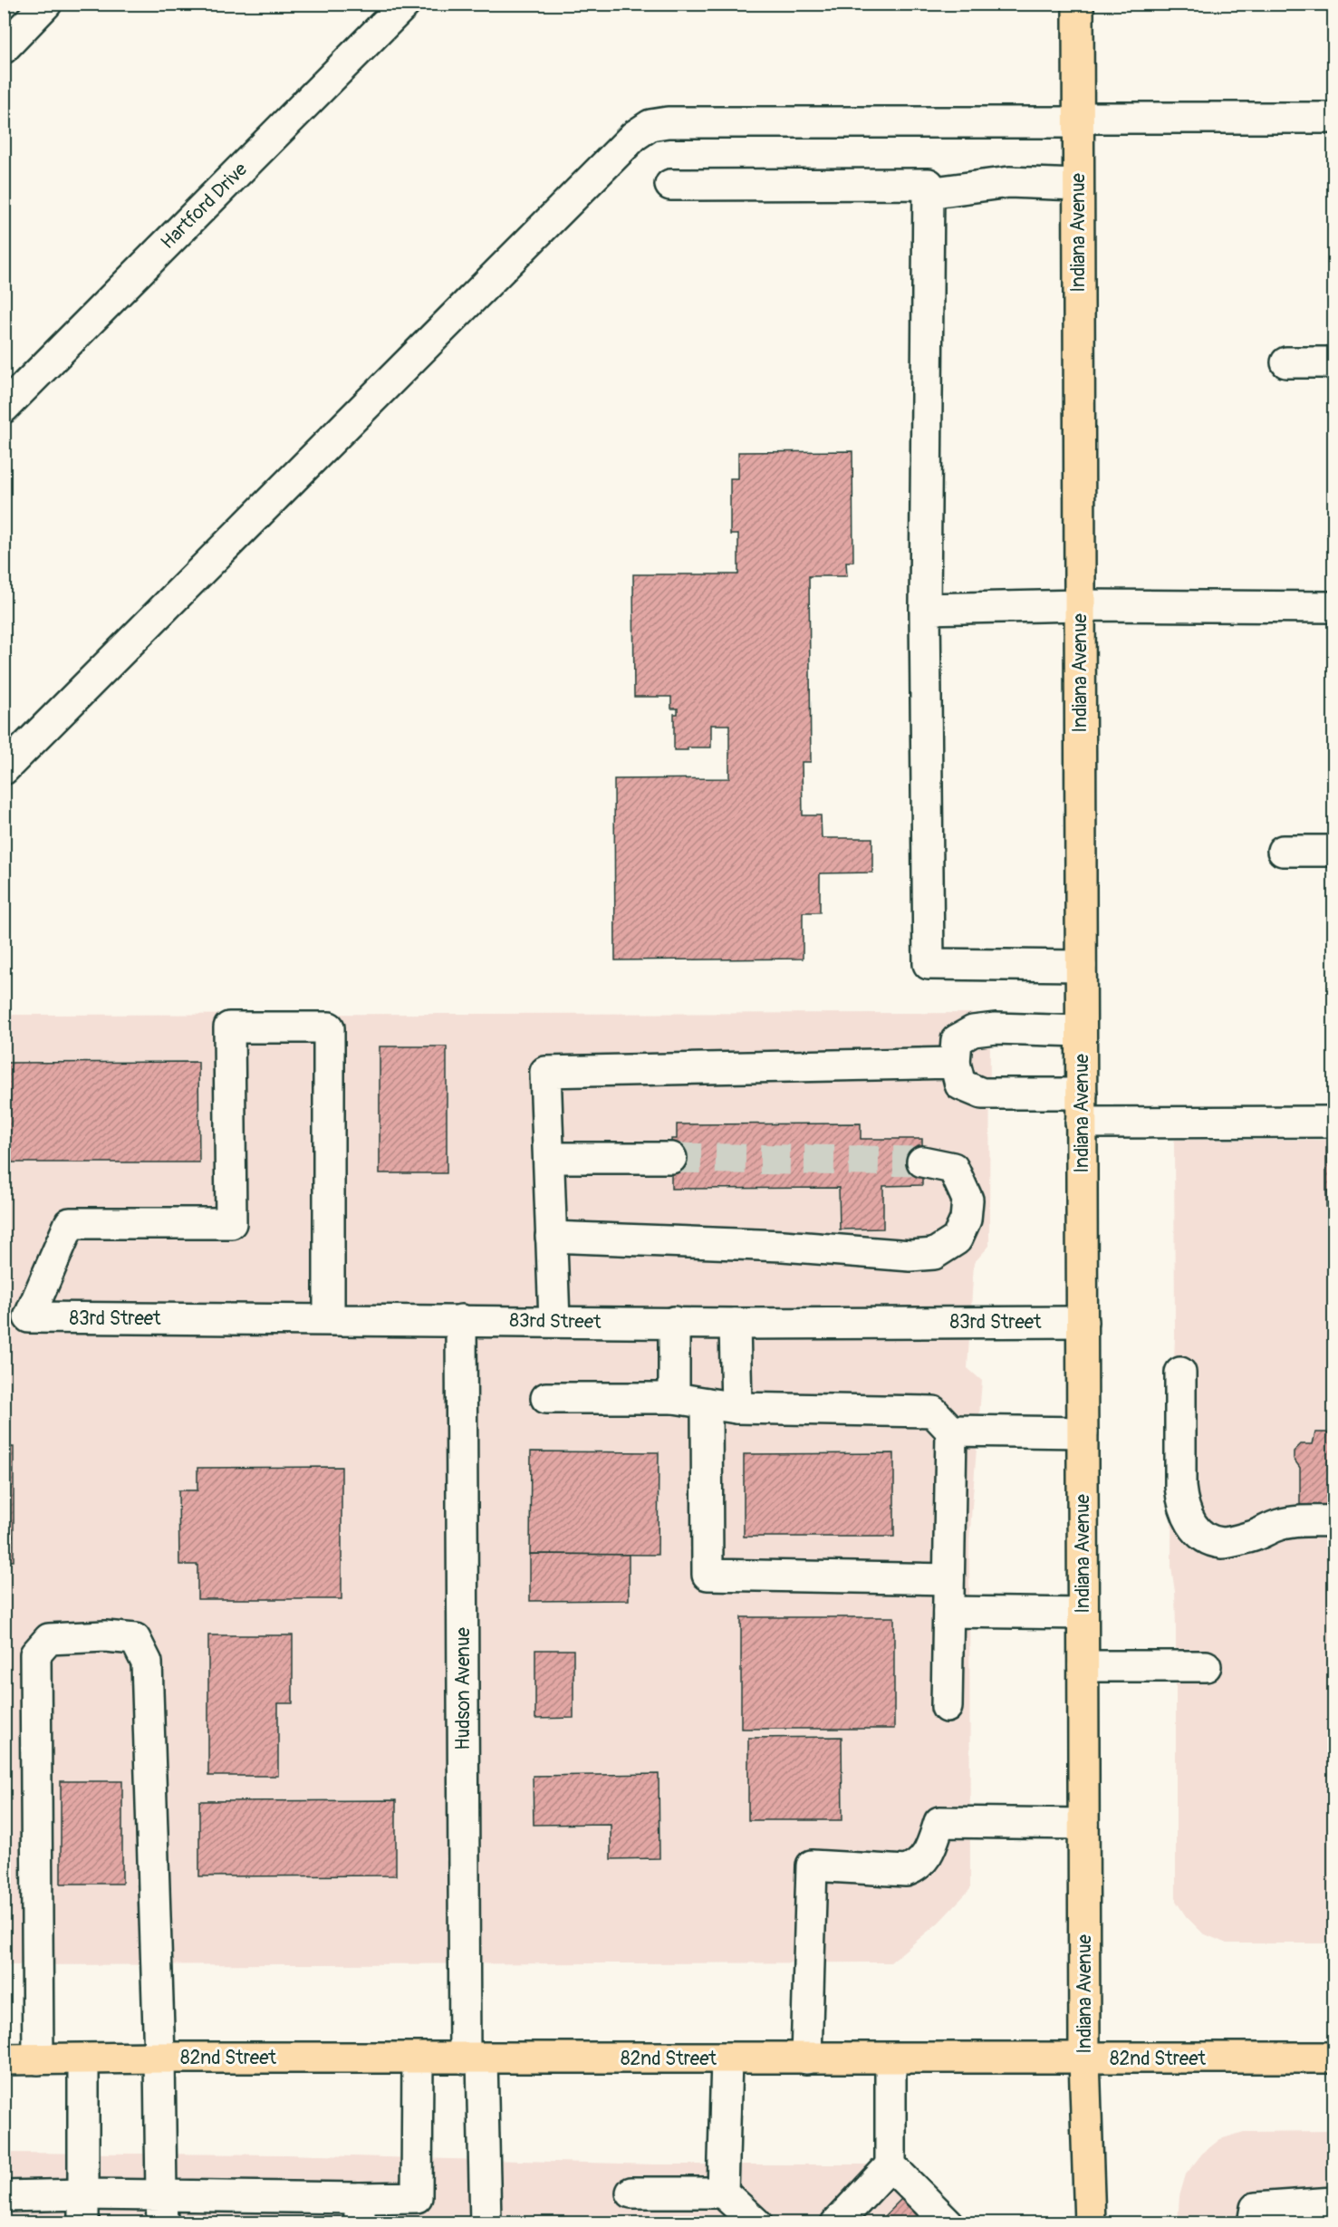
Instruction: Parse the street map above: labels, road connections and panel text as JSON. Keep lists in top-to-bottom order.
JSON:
{
  "streets": {
    "main road": ["Indiana Avenue", "82nd Street"],
    "street": ["Hartford Drive", "83rd Street", "Hudson Avenue"]
  },
  "crossings": [
    ["Indiana Avenue", "83rd Street"],
    ["Indiana Avenue", "82nd Street"],
    ["83rd Street", "Hudson Avenue"],
    ["Hudson Avenue", "82nd Street"]
  ]
}
